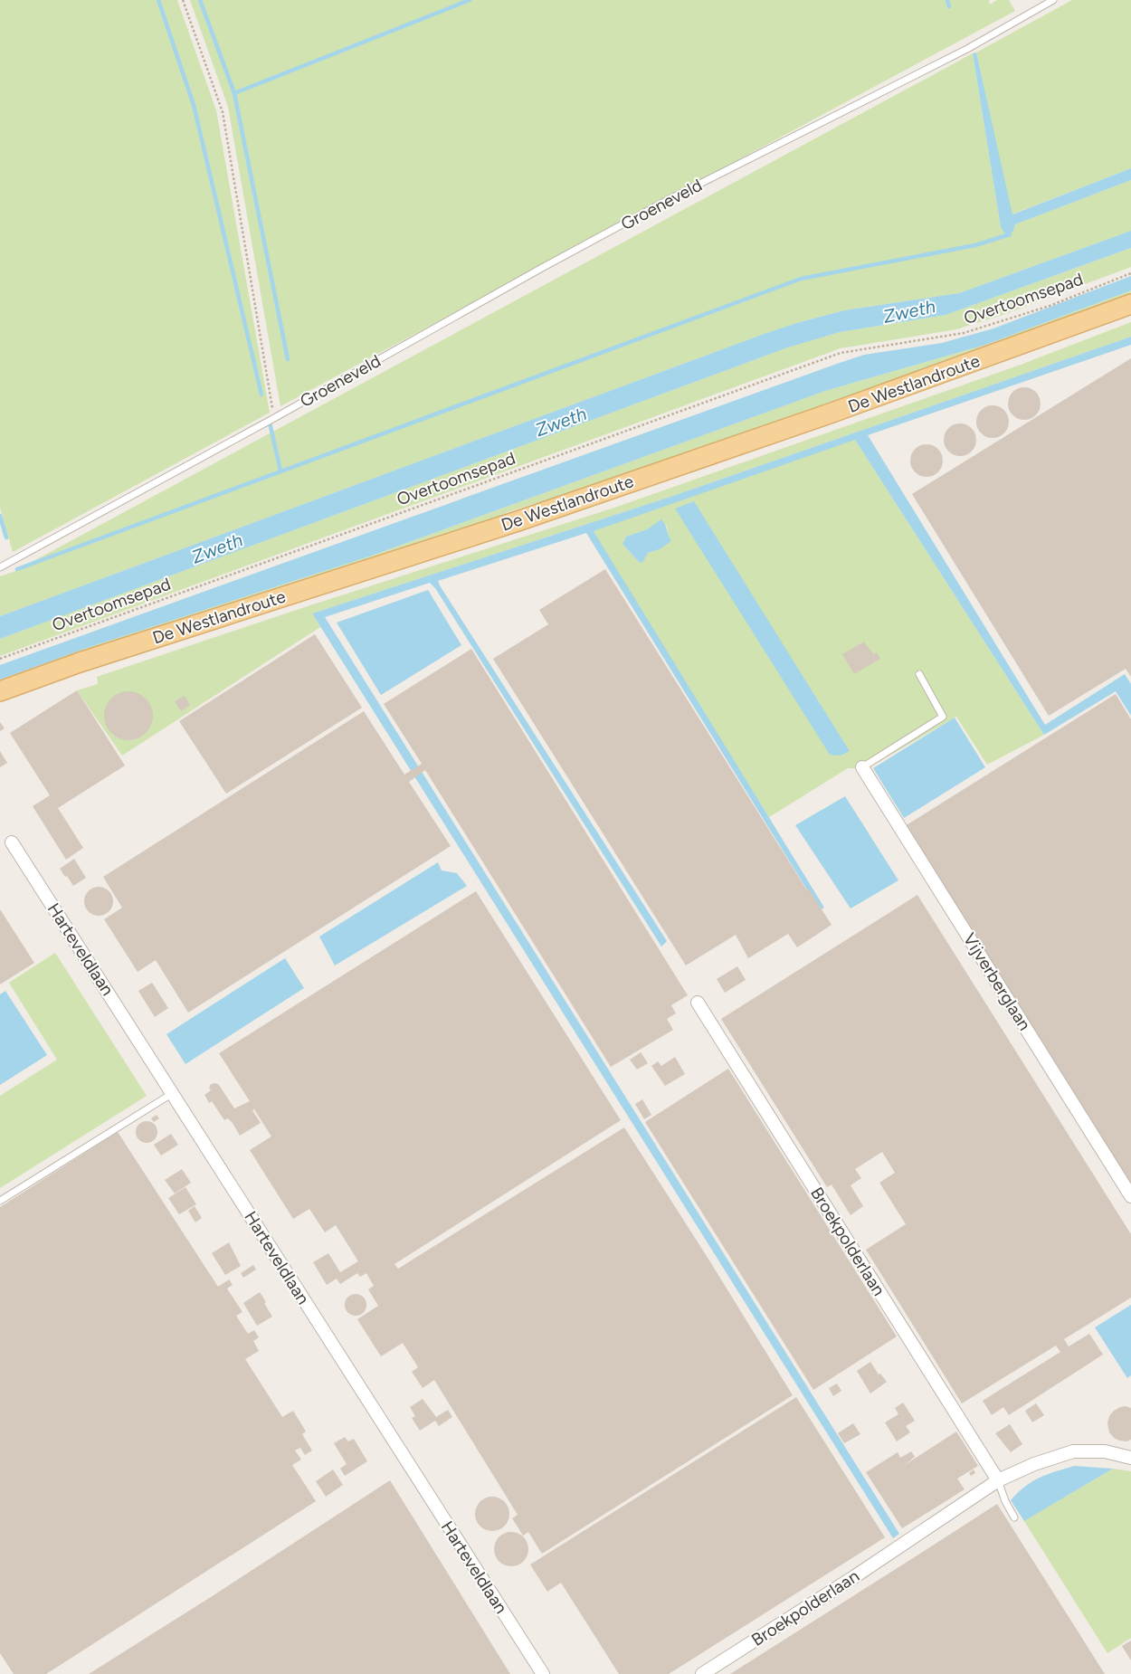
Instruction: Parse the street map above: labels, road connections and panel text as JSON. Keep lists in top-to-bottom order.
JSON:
{
  "streets": {
    "main road": ["De Westlandroute"],
    "street": ["Harteveldlaan", "Vijverberglaan", "Broekpolderlaan"],
    "lane": ["Groeneveld"],
    "path": ["Overtoomsepad"]
  },
  "water": ["Zweth"]
}
